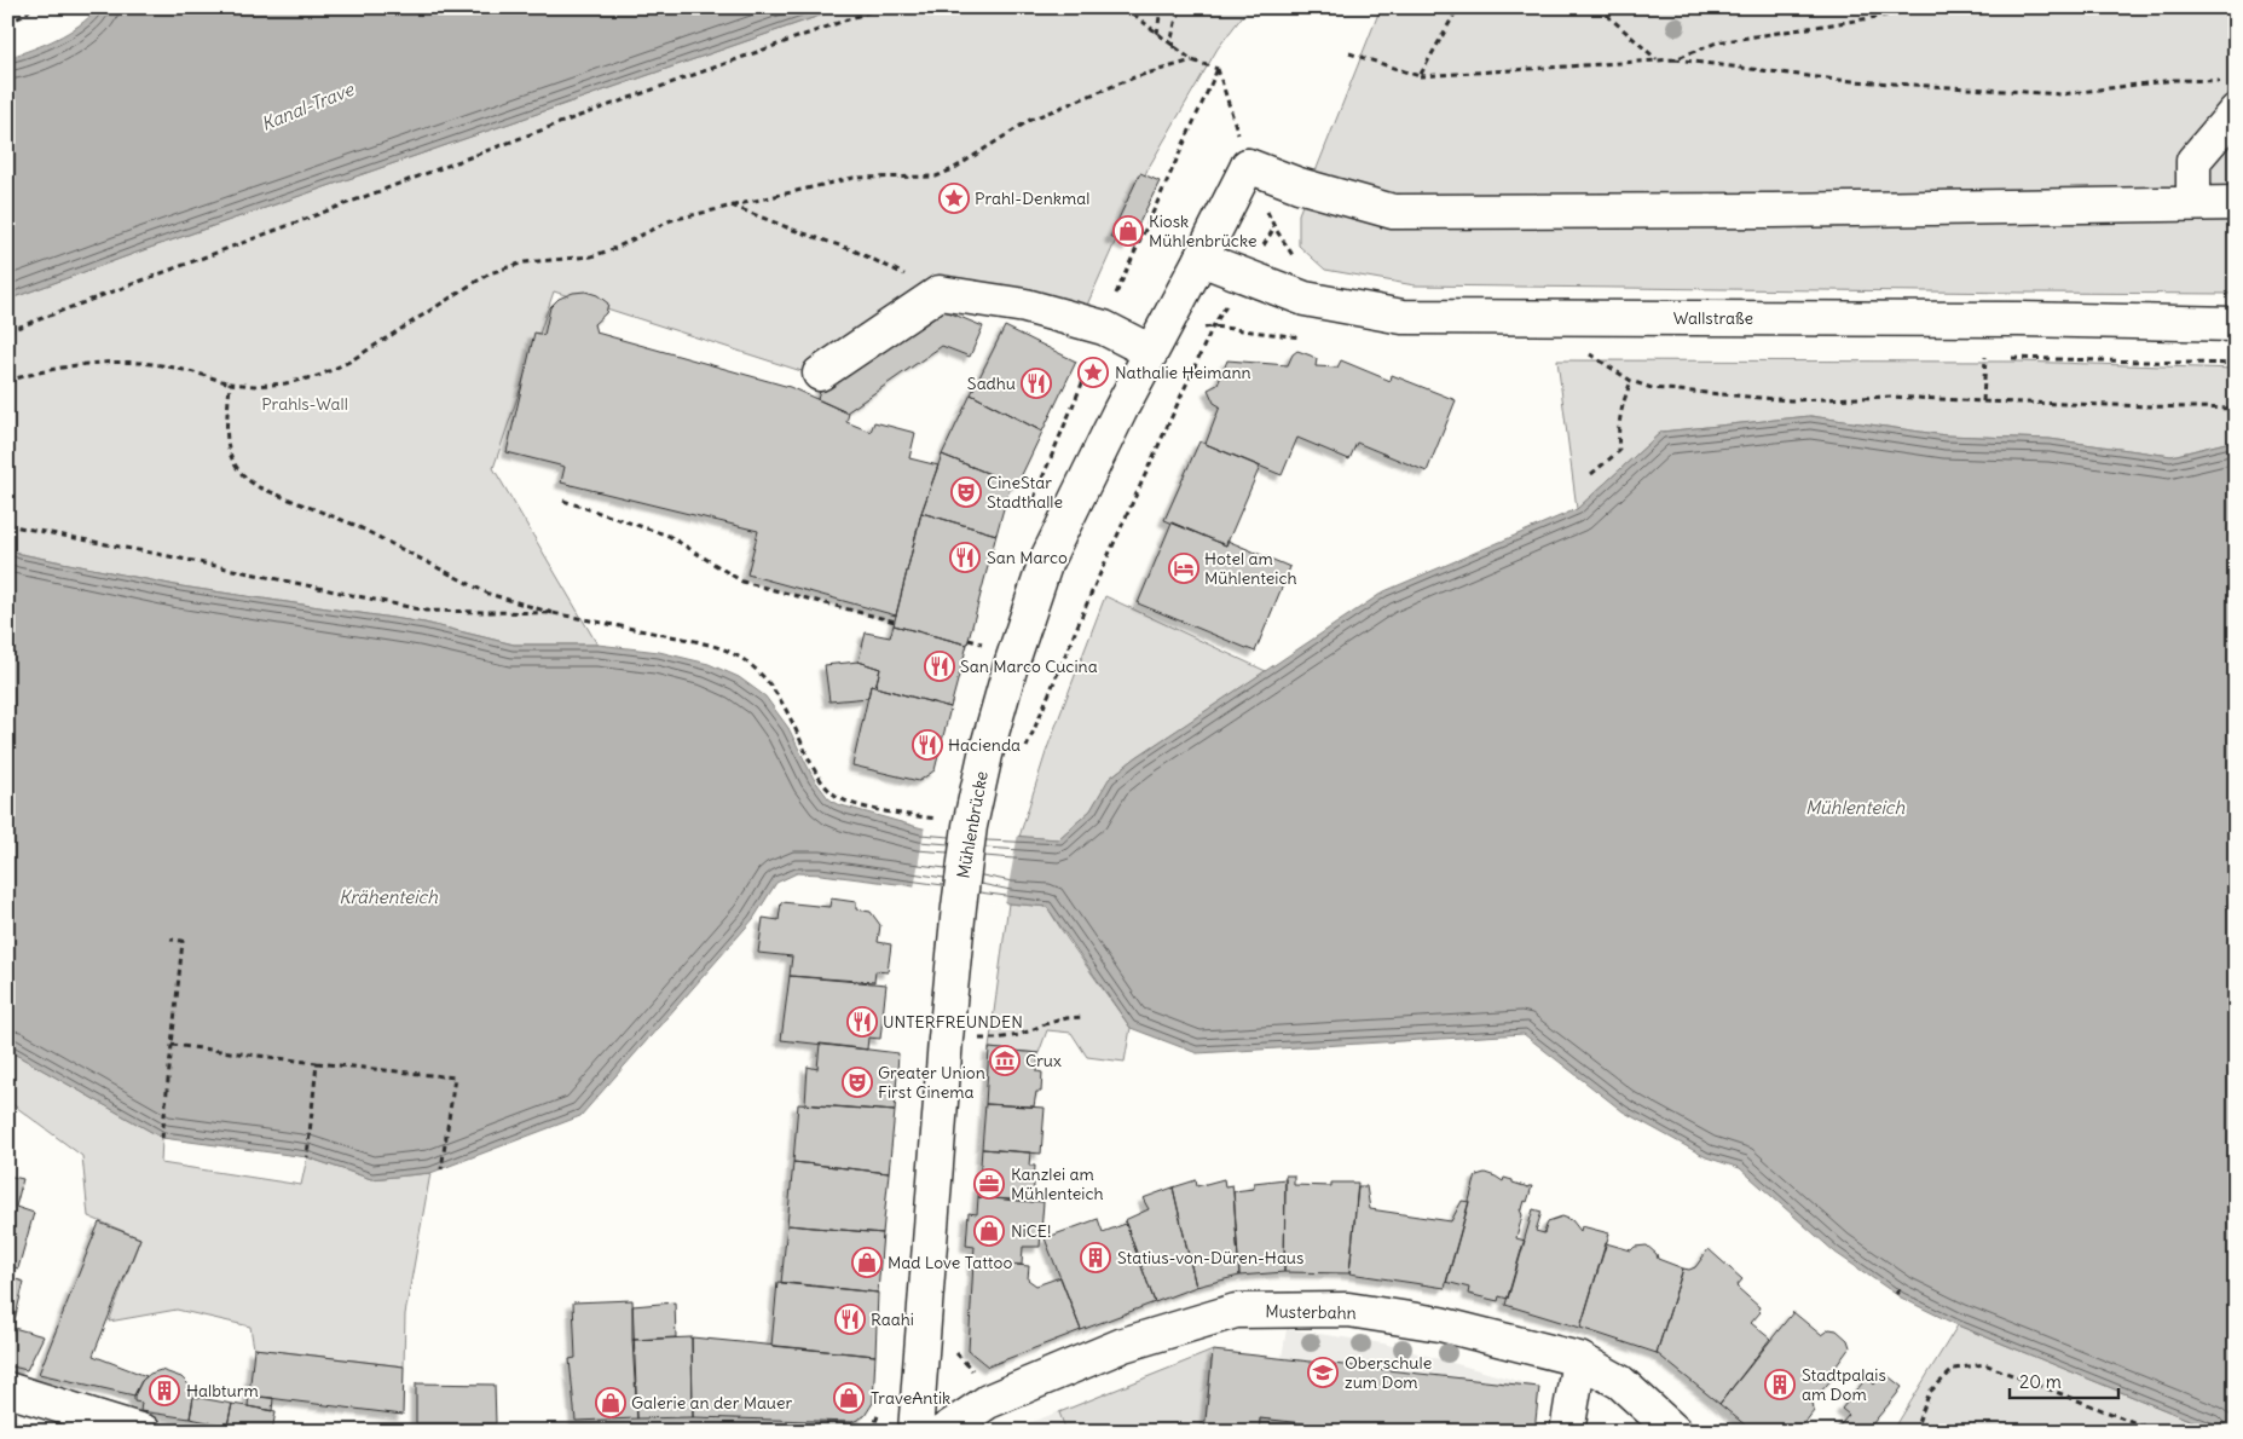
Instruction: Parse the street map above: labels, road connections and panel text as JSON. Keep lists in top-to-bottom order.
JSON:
{
  "streets": {
    "street": ["Wallstraße", "Mühlenbrücke", "Musterbahn"]
  },
  "crossings": [
    ["Wallstraße", "Mühlenbrücke"]
  ],
  "water": ["Kanal-Trave", "Mühlenteich", "Krähenteich"],
  "parks": ["Prahls-Wall"],
  "places": {
    "place": ["Prahl-Denkmal", "Nathalie Heimann"],
    "shop": [
      "Kiosk Mühlenbrücke",
      "NiCE!",
      "Mad Love Tattoo",
      "TraveAntik",
      "Galerie an der Mauer"
    ],
    "restaurant": [
      "Sadhu",
      "San Marco",
      "San Marco Cucina",
      "Hacienda",
      "UNTERFREUNDEN",
      "Raahi"
    ],
    "theatre": ["CineStar Stadthalle", "Greater Union First Cinema"],
    "hotel": ["Hotel am Mühlenteich"],
    "museum": ["Crux"],
    "office": ["Kanzlei am Mühlenteich"],
    "building": ["Statius-von-Düren-Haus", "Stadtpalais am Dom", "Halbturm"],
    "school or university": ["Oberschule zum Dom"]
  },
  "scale_bar": "20 m"
}
